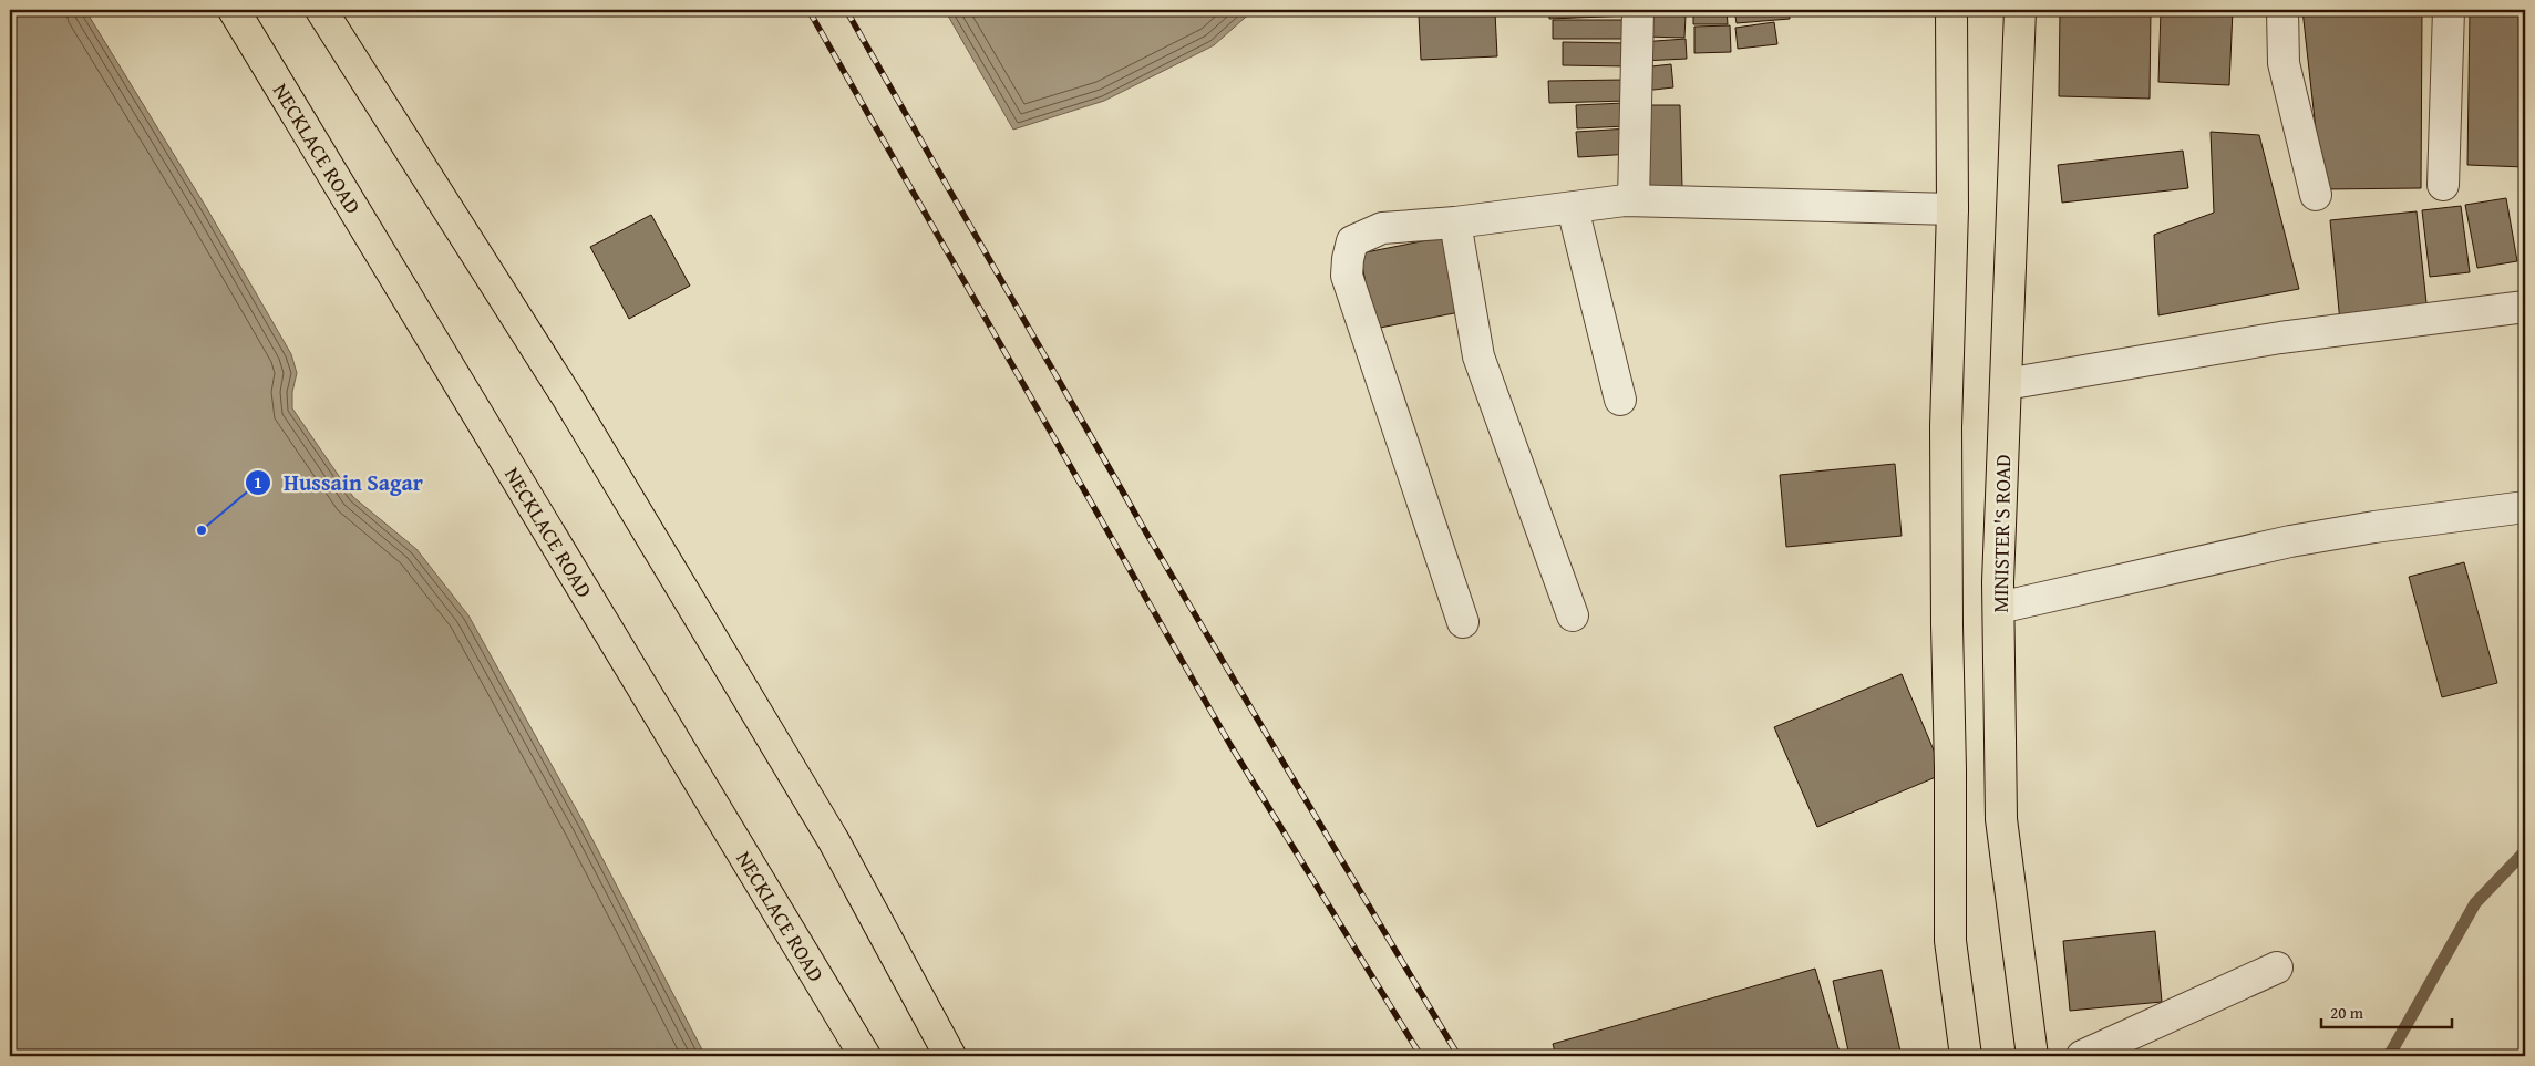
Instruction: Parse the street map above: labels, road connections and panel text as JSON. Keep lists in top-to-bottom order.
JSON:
{
  "streets": {
    "main road": ["NECKLACE ROAD", "MINISTER'S ROAD"]
  },
  "places": ["Hussain Sagar"],
  "scale_bar": "20 m"
}
